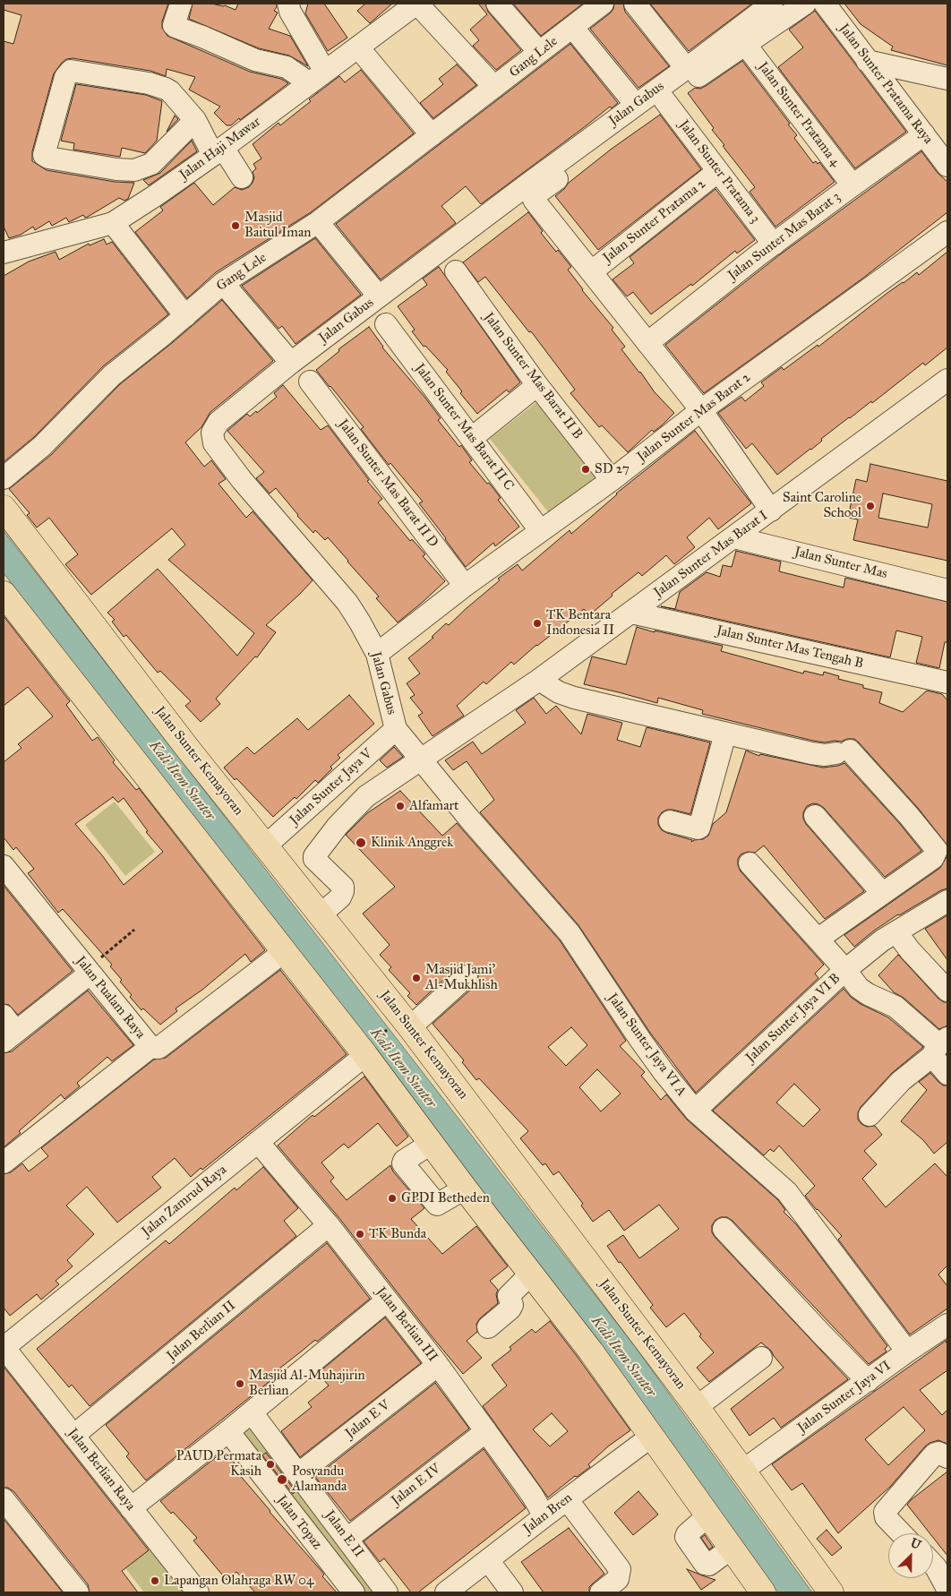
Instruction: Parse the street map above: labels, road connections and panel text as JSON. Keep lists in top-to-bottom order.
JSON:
{
  "streets": {
    "main road": ["Jalan Sunter Kemayoran"],
    "street": [
      "Gang Lele",
      "Jalan Sunter Pratama Raya",
      "Jalan Gabus",
      "Jalan Sunter Pratama 4",
      "Jalan Haji Mawar",
      "Jalan Sunter Pratama 3",
      "Jalan Sunter Pratama 2",
      "Jalan Sunter Mas Barat 3",
      "Jalan Sunter Mas Barat II B",
      "Jalan Sunter Mas Barat 2",
      "Jalan Sunter Mas Barat II C",
      "Jalan Sunter Mas Barat II D",
      "Jalan Sunter Mas Barat I",
      "Jalan Sunter Mas",
      "Jalan Sunter Mas Tengah B",
      "Jalan Sunter Jaya V",
      "Jalan Pualam Raya",
      "Jalan Sunter Jaya VI B",
      "Jalan Sunter Jaya VI A",
      "Jalan Zamrud Raya",
      "Jalan Berlian III",
      "Jalan Berlian II",
      "Jalan Sunter Jaya VI",
      "Jalan E V",
      "Jalan Berlian Raya",
      "Jalan E IV",
      "Jalan Bren",
      "Jalan Topaz",
      "Jalan E II"
    ]
  },
  "crossings": [
    ["Jalan Sunter Pratama Raya", "Jalan Sunter Mas Barat 3"],
    ["Jalan Gabus", "Jalan Sunter Mas Barat 2"],
    ["Jalan Gabus", "Jalan Sunter Jaya V"],
    ["Jalan Gabus", "Jalan Sunter Jaya VI A"],
    ["Jalan Sunter Pratama 4", "Jalan Sunter Mas Barat 3"],
    ["Jalan Sunter Pratama 3", "Jalan Sunter Pratama 2"],
    ["Jalan Sunter Pratama 3", "Jalan Sunter Mas Barat 3"],
    ["Jalan Sunter Mas Barat II B", "Jalan Sunter Mas Barat 2"],
    ["Jalan Sunter Mas Barat 2", "Jalan Sunter Mas Barat II C"],
    ["Jalan Sunter Mas Barat 2", "Jalan Sunter Mas Barat II D"],
    ["Jalan Sunter Mas Barat I", "Jalan Sunter Mas"],
    ["Jalan Sunter Mas Barat I", "Jalan Sunter Mas Tengah B"],
    ["Jalan Sunter Mas Barat I", "Jalan Sunter Kemayoran"],
    ["Jalan Sunter Mas Barat I", "Jalan Sunter Jaya VI A"],
    ["Jalan Sunter Kemayoran", "Jalan Sunter Jaya V"],
    ["Jalan Sunter Kemayoran", "Jalan Sunter Jaya VI"],
    ["Jalan Sunter Jaya V", "Jalan Sunter Jaya VI A"],
    ["Jalan Sunter Jaya VI B", "Jalan Sunter Jaya VI A"],
    ["Jalan Sunter Jaya VI A", "Jalan Sunter Jaya VI"],
    ["Jalan Zamrud Raya", "Jalan Berlian III"],
    ["Jalan Zamrud Raya", "Jalan Berlian Raya"],
    ["Jalan Berlian III", "Jalan Berlian II"],
    ["Jalan Berlian III", "Jalan E V"],
    ["Jalan Berlian III", "Jalan E IV"],
    ["Jalan Berlian III", "Jalan Bren"],
    ["Jalan Berlian II", "Jalan Berlian Raya"],
    ["Jalan E V", "Jalan E II"],
    ["Jalan E IV", "Jalan E II"]
  ],
  "water": ["Kali Item Sunter"],
  "places": [
    "Masjid Baitul Iman",
    "SD 27",
    "Saint Caroline School",
    "TK Bentara Indonesia II",
    "Alfamart",
    "Klinik Anggrek",
    "Masjid Jami' Al-Mukhlish",
    "GPDI Betheden",
    "TK Bunda",
    "Masjid Al-Muhajirin Berlian",
    "PAUD Permata Kasih",
    "Posyandu Alamanda",
    "Lapangan Olahraga RW 04"
  ],
  "north": "top right"
}
